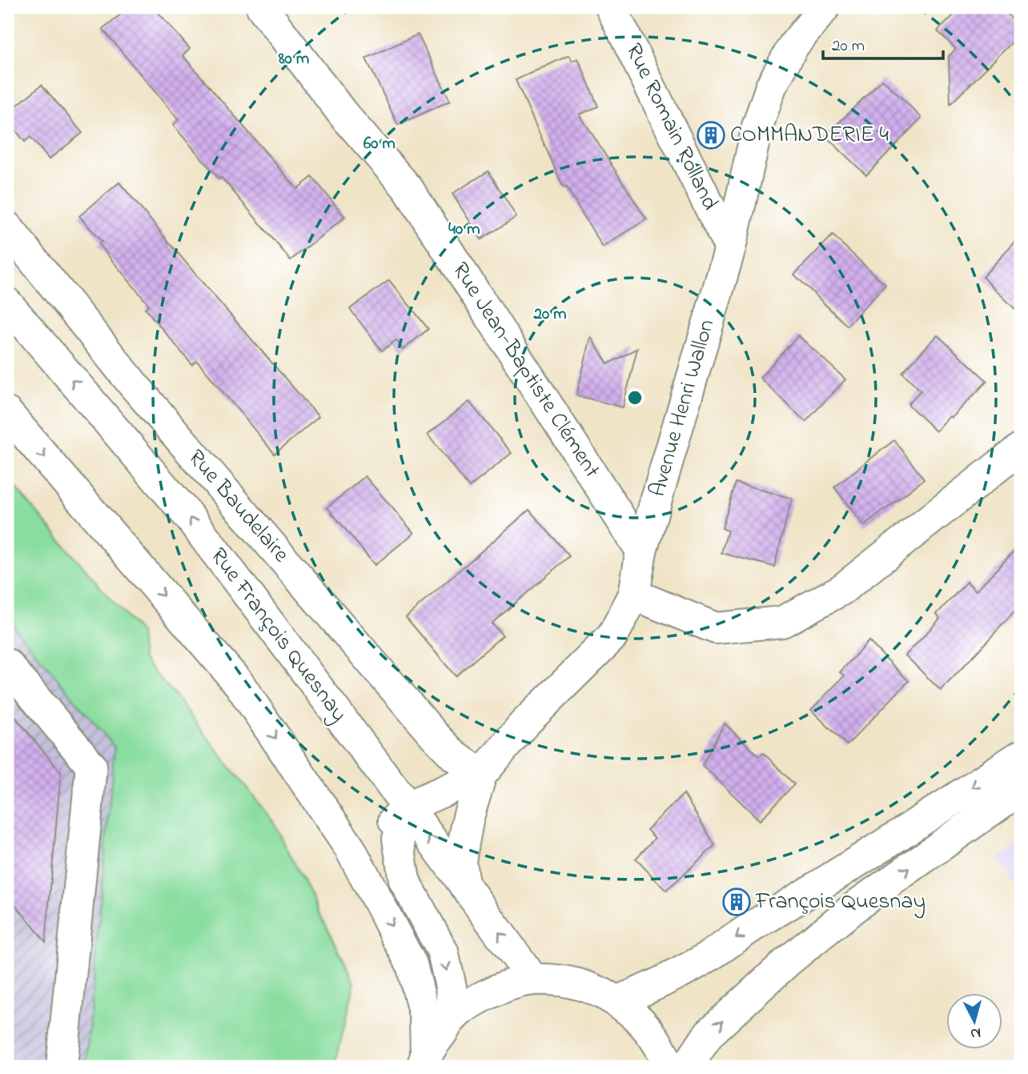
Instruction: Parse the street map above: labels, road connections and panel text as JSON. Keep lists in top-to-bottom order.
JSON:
{
  "streets": {
    "street": [
      "Rue Romain Rolland",
      "Rue Jean-Baptiste Clément",
      "Avenue Henri Wallon",
      "Rue Baudelaire",
      "Rue François Quesnay"
    ]
  },
  "crossings": [
    ["Rue Romain Rolland", "Avenue Henri Wallon"],
    ["Rue Jean-Baptiste Clément", "Avenue Henri Wallon"],
    ["Avenue Henri Wallon", "Rue Baudelaire"],
    ["Avenue Henri Wallon", "Rue François Quesnay"]
  ],
  "places": {
    "building": ["COMMANDERIE 4", "François Quesnay"]
  },
  "scale_bar": "20 m",
  "north": "bottom",
  "rings": [
    "80 m",
    "60 m",
    "40 m",
    "20 m"
  ]
}
